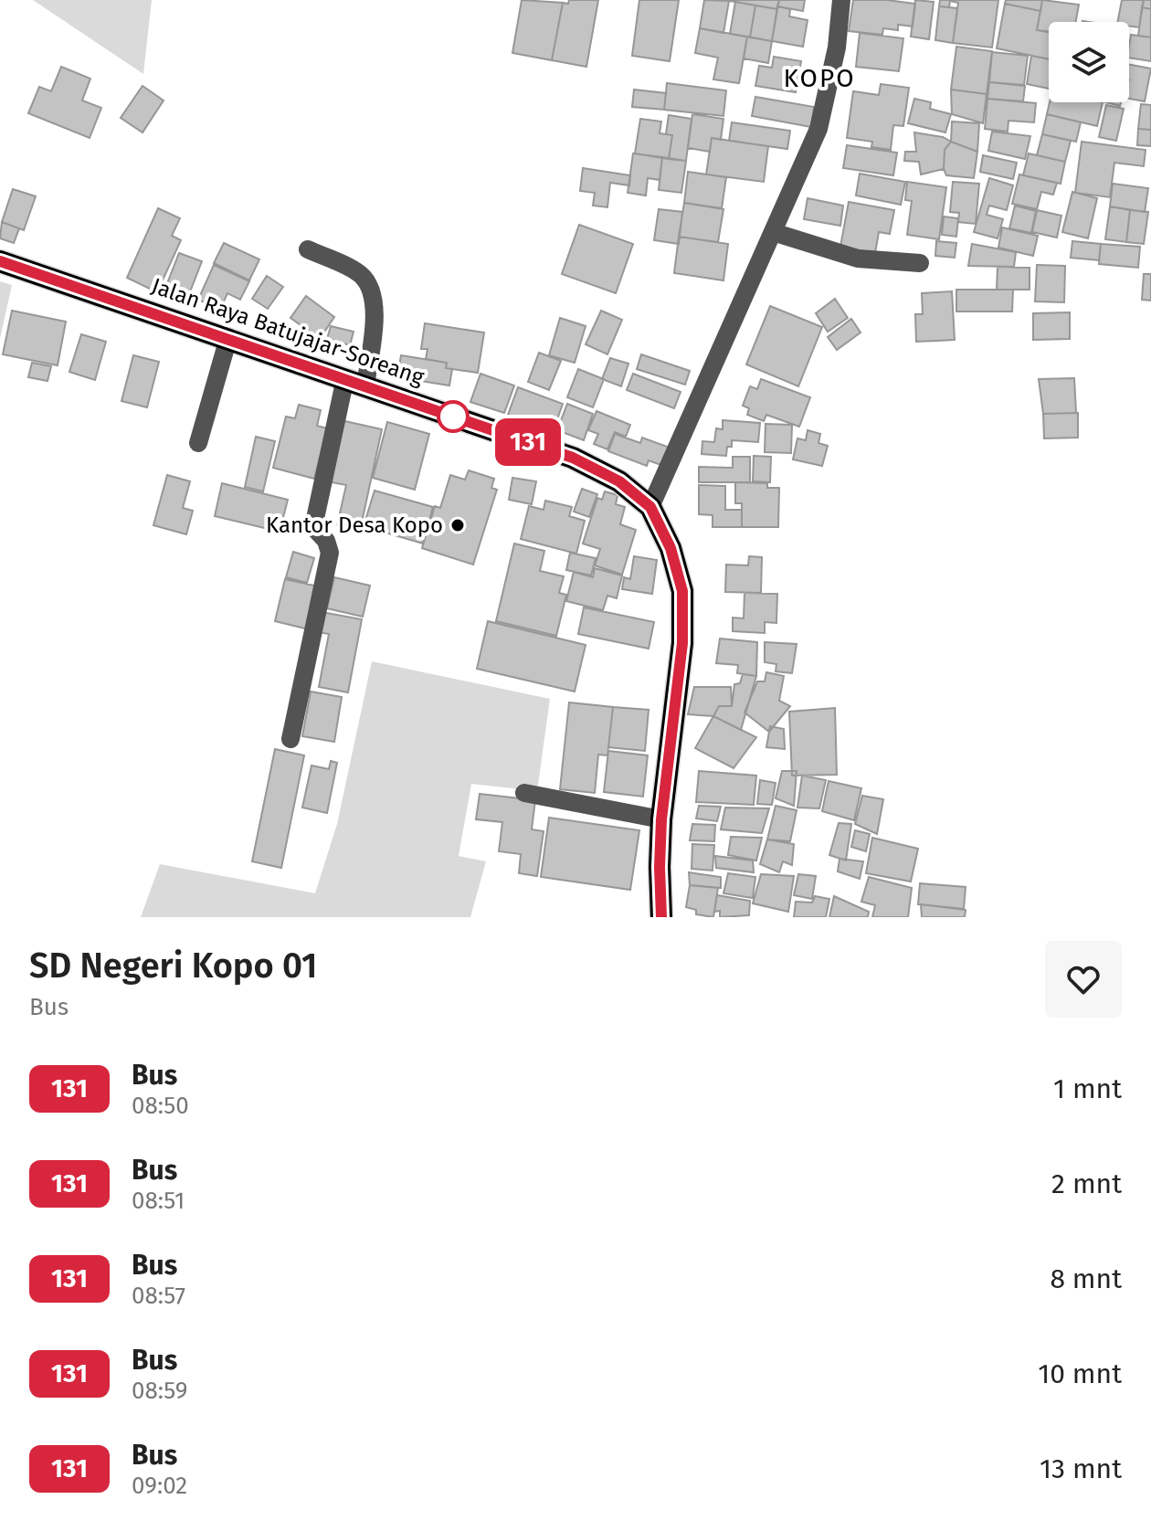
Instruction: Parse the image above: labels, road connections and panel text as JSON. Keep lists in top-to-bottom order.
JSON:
{
  "streets": {
    "highway": ["Jalan Raya Batujajar-Soreang"]
  },
  "districts": ["KOPO"],
  "places": ["Kantor Desa Kopo"],
  "lines": ["bus line 131"],
  "page": {
    "on_map": "131",
    "heading": ["SD Negeri Kopo 01", "Bus"],
    "list": [
      {
        "mark": "131",
        "name": "Bus",
        "note": "08:50",
        "value": "1 mnt"
      },
      {
        "mark": "131",
        "name": "Bus",
        "note": "08:51",
        "value": "2 mnt"
      },
      {
        "mark": "131",
        "name": "Bus",
        "note": "08:57",
        "value": "8 mnt"
      },
      {
        "mark": "131",
        "name": "Bus",
        "note": "08:59",
        "value": "10 mnt"
      },
      {
        "mark": "131",
        "name": "Bus",
        "note": "09:02",
        "value": "13 mnt"
      }
    ]
  }
}
